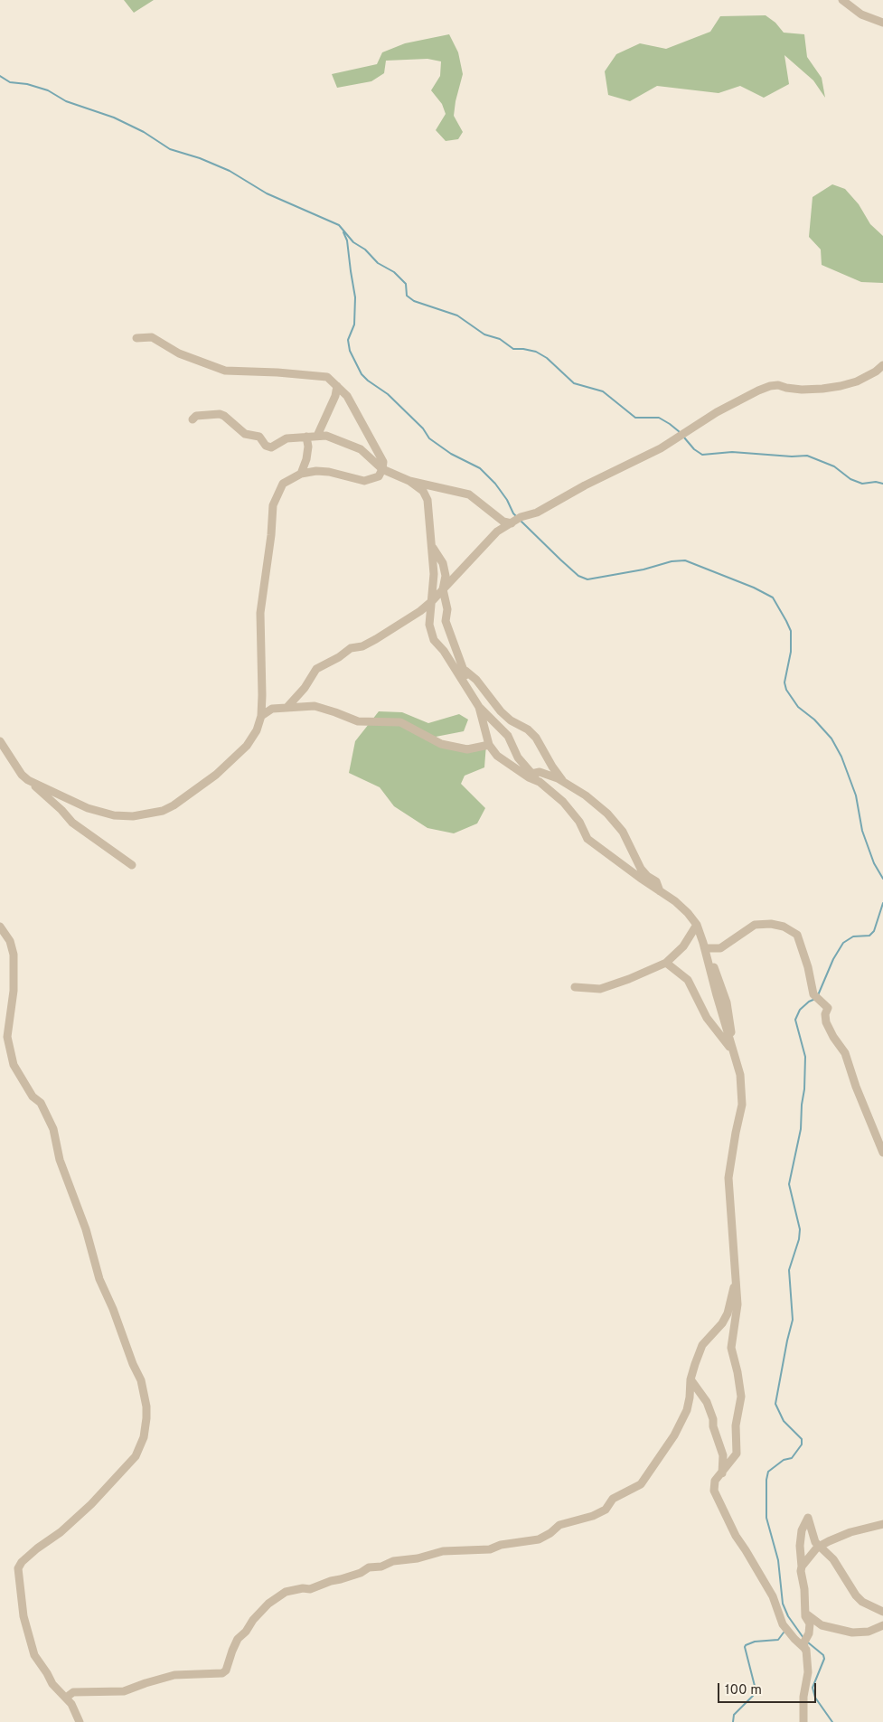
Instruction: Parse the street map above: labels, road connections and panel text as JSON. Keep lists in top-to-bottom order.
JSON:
{
  "scale_bar": "100 m"
}
